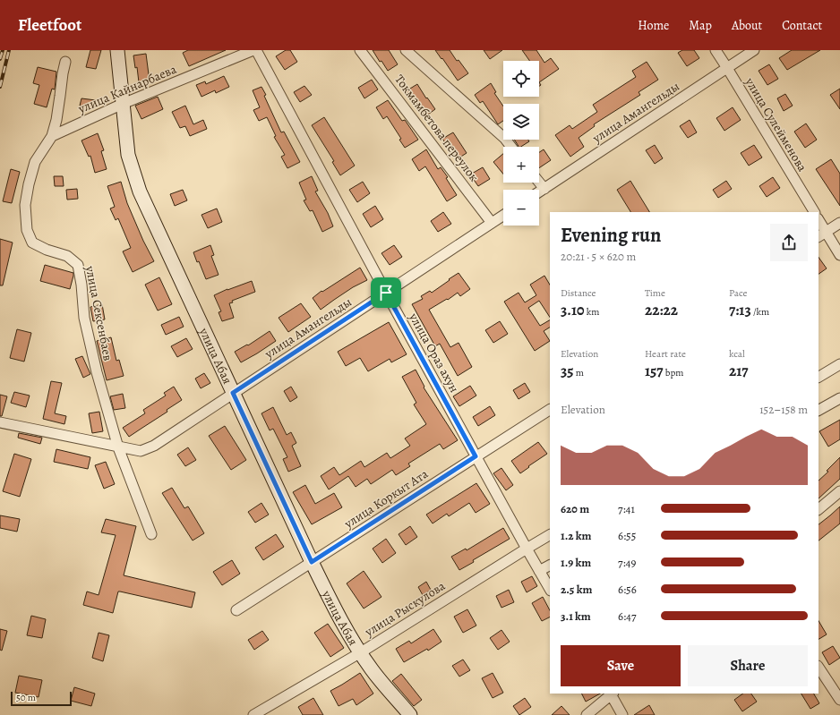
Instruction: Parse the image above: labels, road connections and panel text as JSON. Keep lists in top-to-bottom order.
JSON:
{
  "streets": {
    "street": [
      "улица Кайнарбаева",
      "улица Амангельды",
      "улица Сулейменова",
      "Токмамбетова переулок",
      "улица Сексенбаев",
      "улица Ораз ахун",
      "улица Абая",
      "улица Коркыт Ата",
      "улица Рыскулова"
    ]
  },
  "crossings": [
    ["улица Кайнарбаева", "улица Сексенбаев"],
    ["улица Кайнарбаева", "улица Ораз ахун"],
    ["улица Кайнарбаева", "улица Абая"],
    ["улица Амангельды", "улица Сулейменова"],
    ["улица Амангельды", "Токмамбетова переулок"],
    ["улица Амангельды", "улица Сексенбаев"],
    ["улица Амангельды", "улица Ораз ахун"],
    ["улица Амангельды", "улица Абая"],
    ["улица Ораз ахун", "улица Коркыт Ата"],
    ["улица Ораз ахун", "улица Рыскулова"],
    ["улица Абая", "улица Коркыт Ата"],
    ["улица Абая", "улица Рыскулова"]
  ],
  "scale_bar": "50 m",
  "page": {
    "header": "Fleetfoot",
    "nav": [
      "Home",
      "Map",
      "About",
      "Contact"
    ],
    "map_buttons": ["+", "−"],
    "heading": ["Evening run", "20:21 · 5 × 620 m"],
    "stats": [
      ["Distance", "3.10 km"],
      ["Time", "22:22"],
      ["Pace", "7:13 /km"],
      ["Elevation", "35 m"],
      ["Heart rate", "157 bpm"],
      ["kcal", "217"]
    ],
    "chart": ["Elevation", "152–158 m"],
    "list": [
      {
        "name": "620 m",
        "note": "7:41"
      },
      {
        "name": "1.2 km",
        "note": "6:55"
      },
      {
        "name": "1.9 km",
        "note": "7:49"
      },
      {
        "name": "2.5 km",
        "note": "6:56"
      },
      {
        "name": "3.1 km",
        "note": "6:47"
      }
    ],
    "buttons": ["Save", "Share"],
    "scale": "50 m"
  }
}
